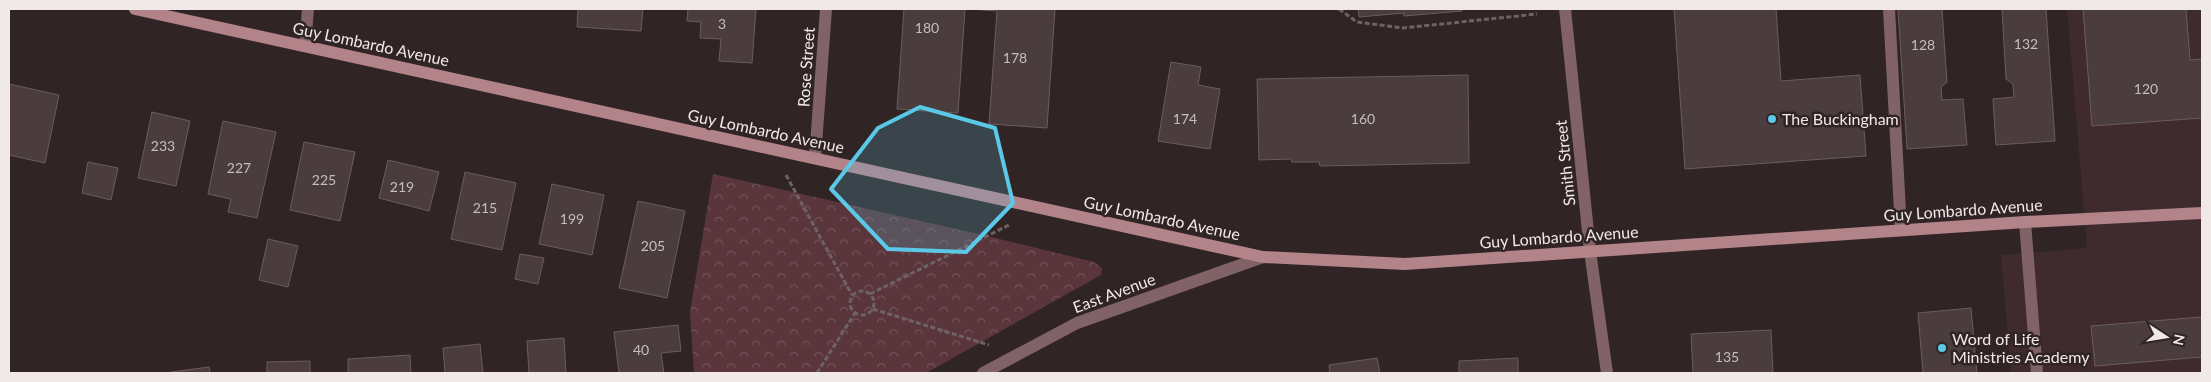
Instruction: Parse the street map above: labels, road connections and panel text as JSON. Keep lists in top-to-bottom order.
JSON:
{
  "streets": {
    "street": [
      "Guy Lombardo Avenue",
      "Rose Street",
      "Smith Street",
      "East Avenue"
    ]
  },
  "crossings": [
    ["Guy Lombardo Avenue", "Rose Street"],
    ["Guy Lombardo Avenue", "Smith Street"],
    ["Guy Lombardo Avenue", "East Avenue"]
  ],
  "places": ["The Buckingham", "Word of Life Ministries Academy"],
  "house_numbers": [
    "3",
    "180",
    "132",
    "128",
    "178",
    "120",
    "174",
    "160",
    "233",
    "227",
    "225",
    "219",
    "215",
    "199",
    "205",
    "40",
    "135"
  ],
  "north": "right"
}
